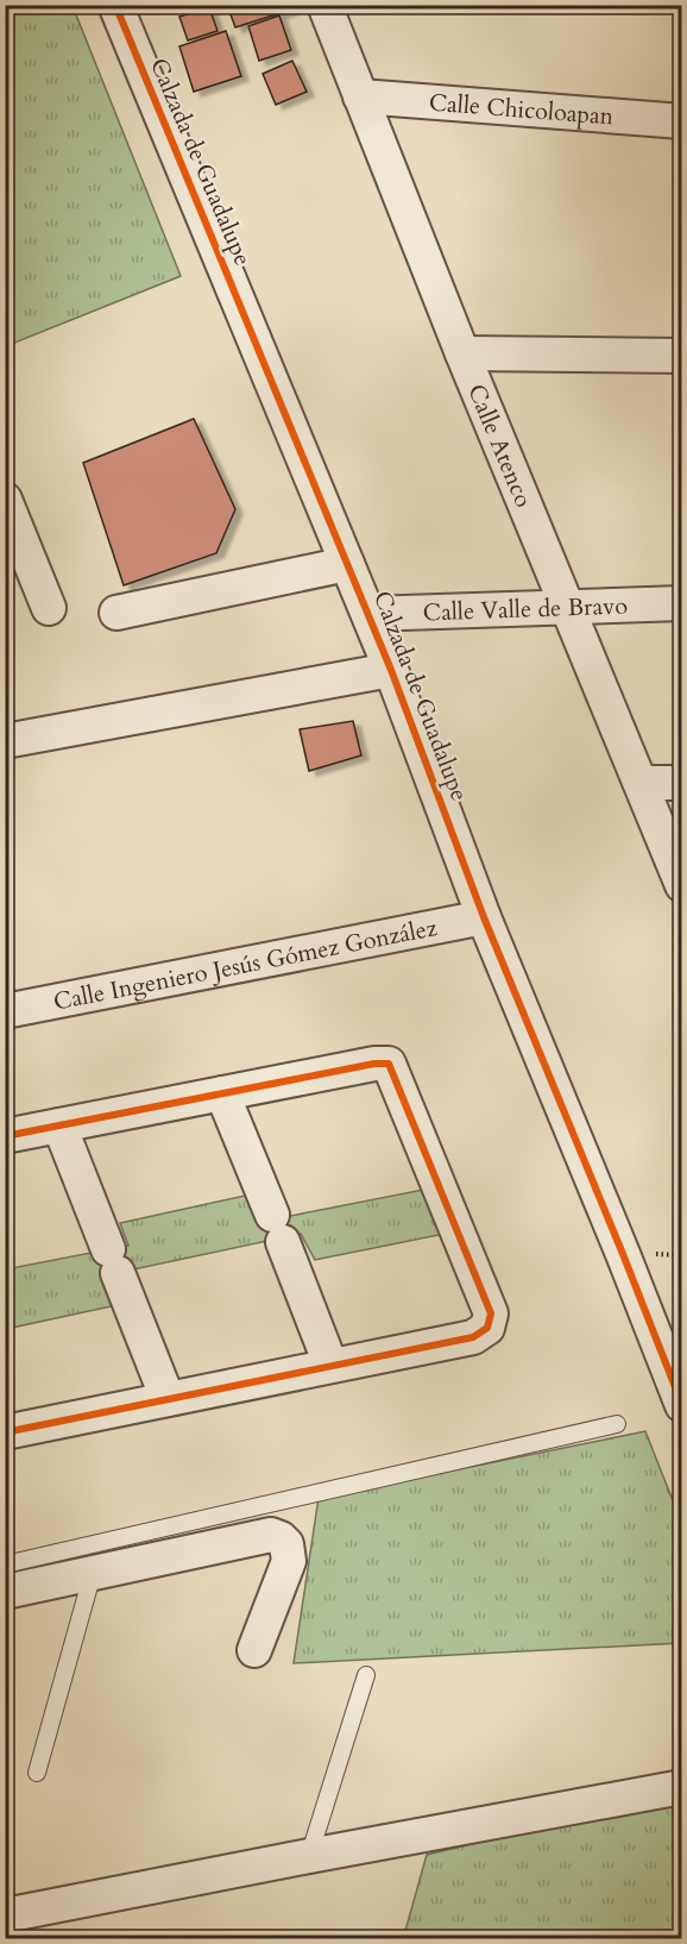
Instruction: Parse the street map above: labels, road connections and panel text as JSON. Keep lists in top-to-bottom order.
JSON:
{
  "streets": {
    "street": [
      "Calle Chicoloapan",
      "Calzada de Guadalupe",
      "Calle Atenco",
      "Calle Valle de Bravo",
      "Calle Ingeniero Jesús Gómez González"
    ]
  },
  "crossings": [
    ["Calle Chicoloapan", "Calle Atenco"],
    ["Calzada de Guadalupe", "Calle Valle de Bravo"],
    ["Calzada de Guadalupe", "Calle Ingeniero Jesús Gómez González"],
    ["Calle Atenco", "Calle Valle de Bravo"]
  ]
}
